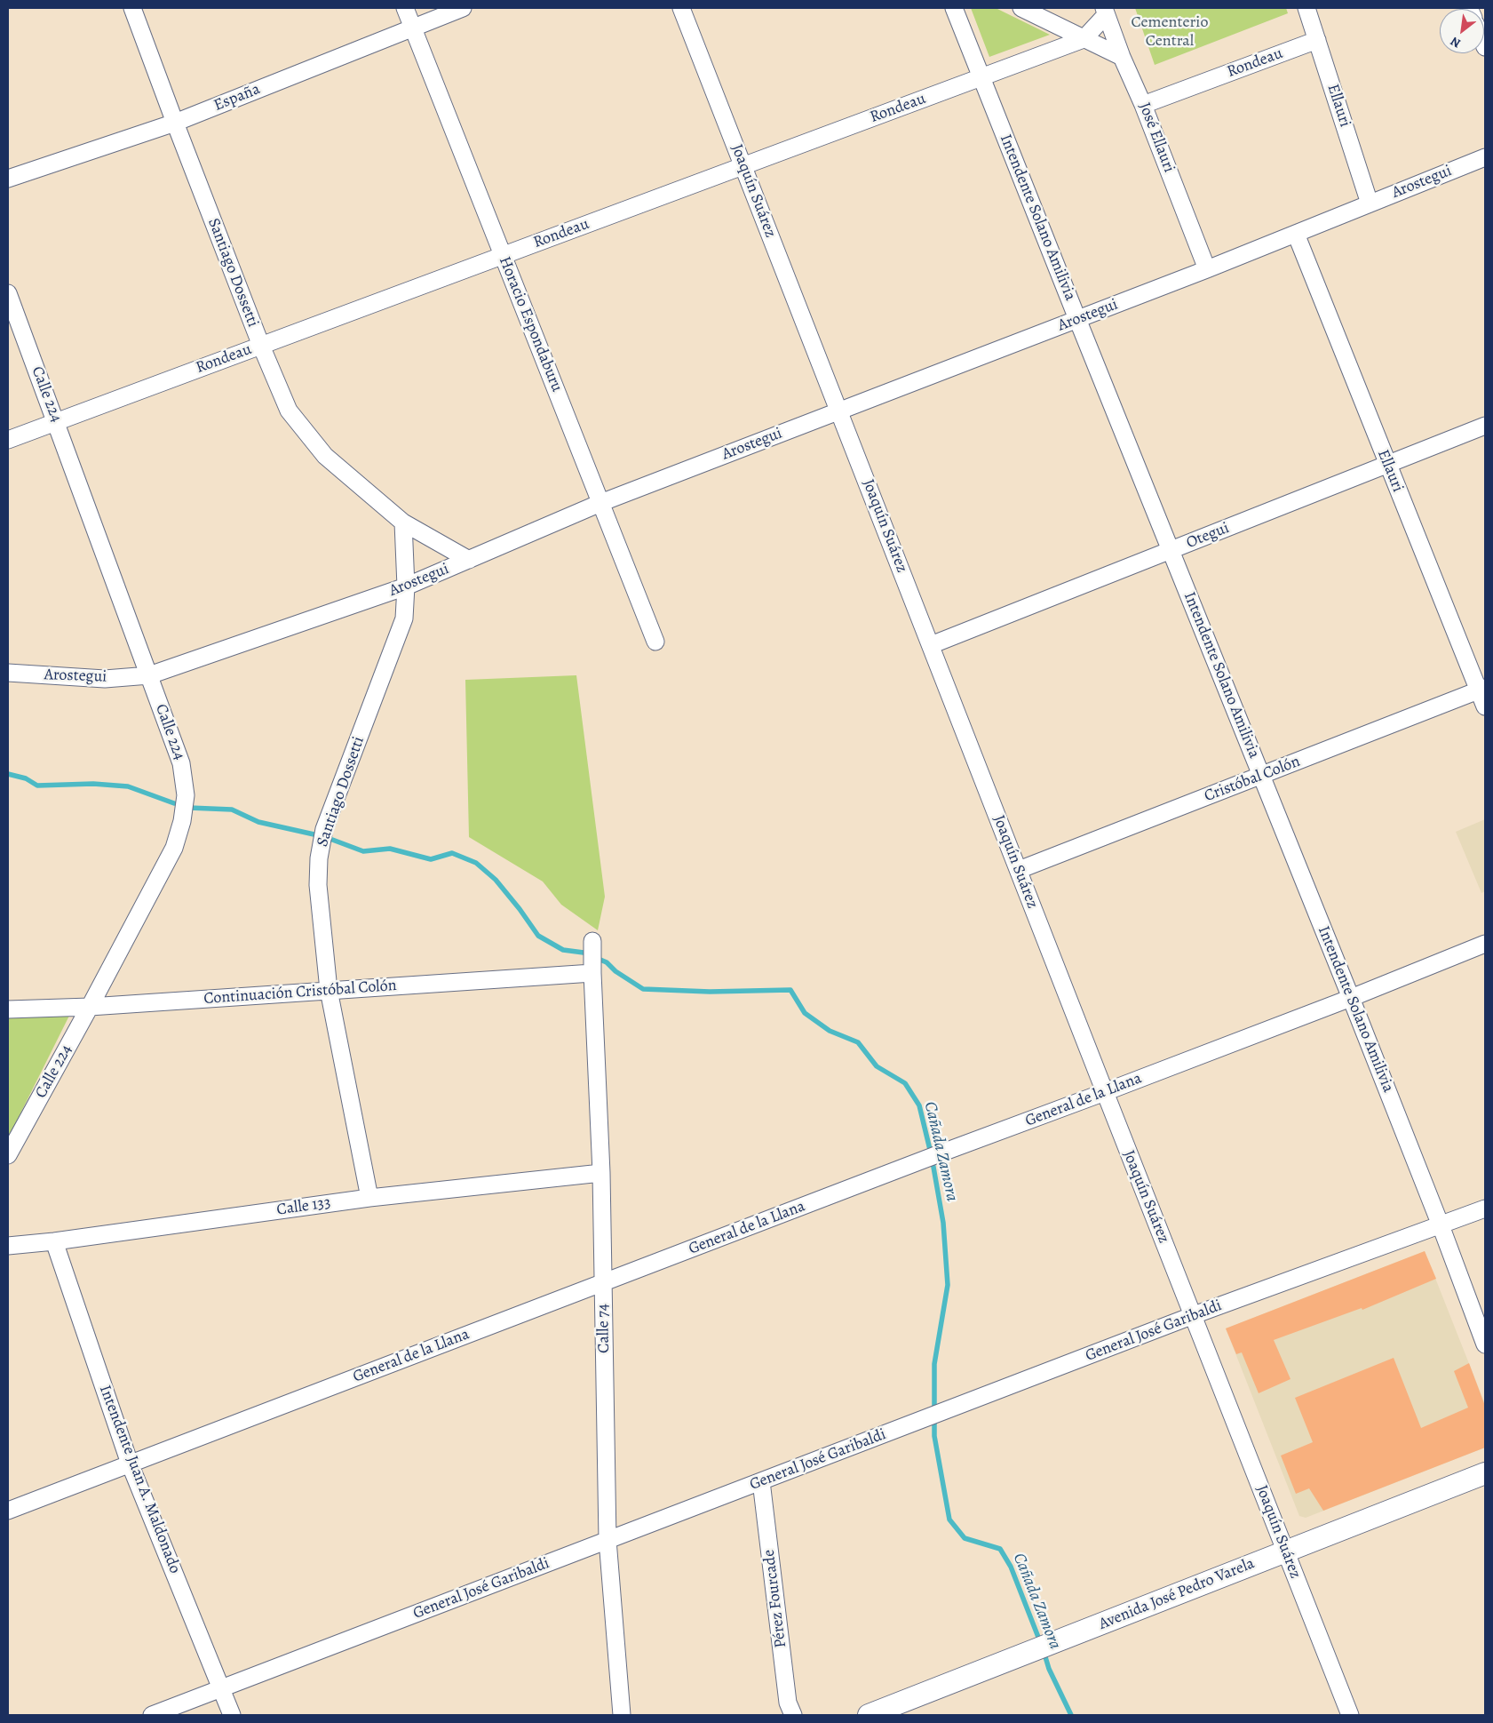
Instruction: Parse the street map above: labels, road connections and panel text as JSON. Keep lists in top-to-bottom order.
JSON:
{
  "streets": {
    "street": [
      "Rondeau",
      "España",
      "Ellauri",
      "José Ellauri",
      "Arostegui",
      "Joaquín Suárez",
      "Intendente Solano Amilivia",
      "Santiago Dossetti",
      "Horacio Espondaburu",
      "Calle 224",
      "Otegui",
      "Cristóbal Colón",
      "Continuación Cristóbal Colón",
      "General de la Llana",
      "Calle 133",
      "Calle 74",
      "General José Garibaldi",
      "Intendente Juan A. Maldonado",
      "Avenida José Pedro Varela",
      "Pérez Fourcade"
    ]
  },
  "crossings": [
    ["Rondeau", "Ellauri"],
    ["Rondeau", "José Ellauri"],
    ["Rondeau", "Joaquín Suárez"],
    ["Rondeau", "Intendente Solano Amilivia"],
    ["Rondeau", "Santiago Dossetti"],
    ["Rondeau", "Horacio Espondaburu"],
    ["Rondeau", "Calle 224"],
    ["España", "Santiago Dossetti"],
    ["España", "Horacio Espondaburu"],
    ["Ellauri", "Arostegui"],
    ["Ellauri", "Otegui"],
    ["Ellauri", "Cristóbal Colón"],
    ["José Ellauri", "Arostegui"],
    ["Arostegui", "Joaquín Suárez"],
    ["Arostegui", "Intendente Solano Amilivia"],
    ["Arostegui", "Santiago Dossetti"],
    ["Arostegui", "Horacio Espondaburu"],
    ["Arostegui", "Calle 224"],
    ["Joaquín Suárez", "Otegui"],
    ["Joaquín Suárez", "Cristóbal Colón"],
    ["Joaquín Suárez", "General de la Llana"],
    ["Joaquín Suárez", "General José Garibaldi"],
    ["Joaquín Suárez", "Avenida José Pedro Varela"],
    ["Intendente Solano Amilivia", "Otegui"],
    ["Intendente Solano Amilivia", "Cristóbal Colón"],
    ["Intendente Solano Amilivia", "General de la Llana"],
    ["Intendente Solano Amilivia", "General José Garibaldi"],
    ["Santiago Dossetti", "Continuación Cristóbal Colón"],
    ["Santiago Dossetti", "Calle 133"],
    ["Calle 224", "Continuación Cristóbal Colón"],
    ["Continuación Cristóbal Colón", "Calle 74"],
    ["General de la Llana", "Calle 74"],
    ["General de la Llana", "Intendente Juan A. Maldonado"],
    ["Calle 133", "Calle 74"],
    ["Calle 133", "Intendente Juan A. Maldonado"],
    ["Calle 74", "General José Garibaldi"],
    ["General José Garibaldi", "Intendente Juan A. Maldonado"],
    ["General José Garibaldi", "Pérez Fourcade"]
  ],
  "water": ["Cañada Zamora"],
  "parks": ["Cementerio Central"],
  "north": "bottom left"
}
